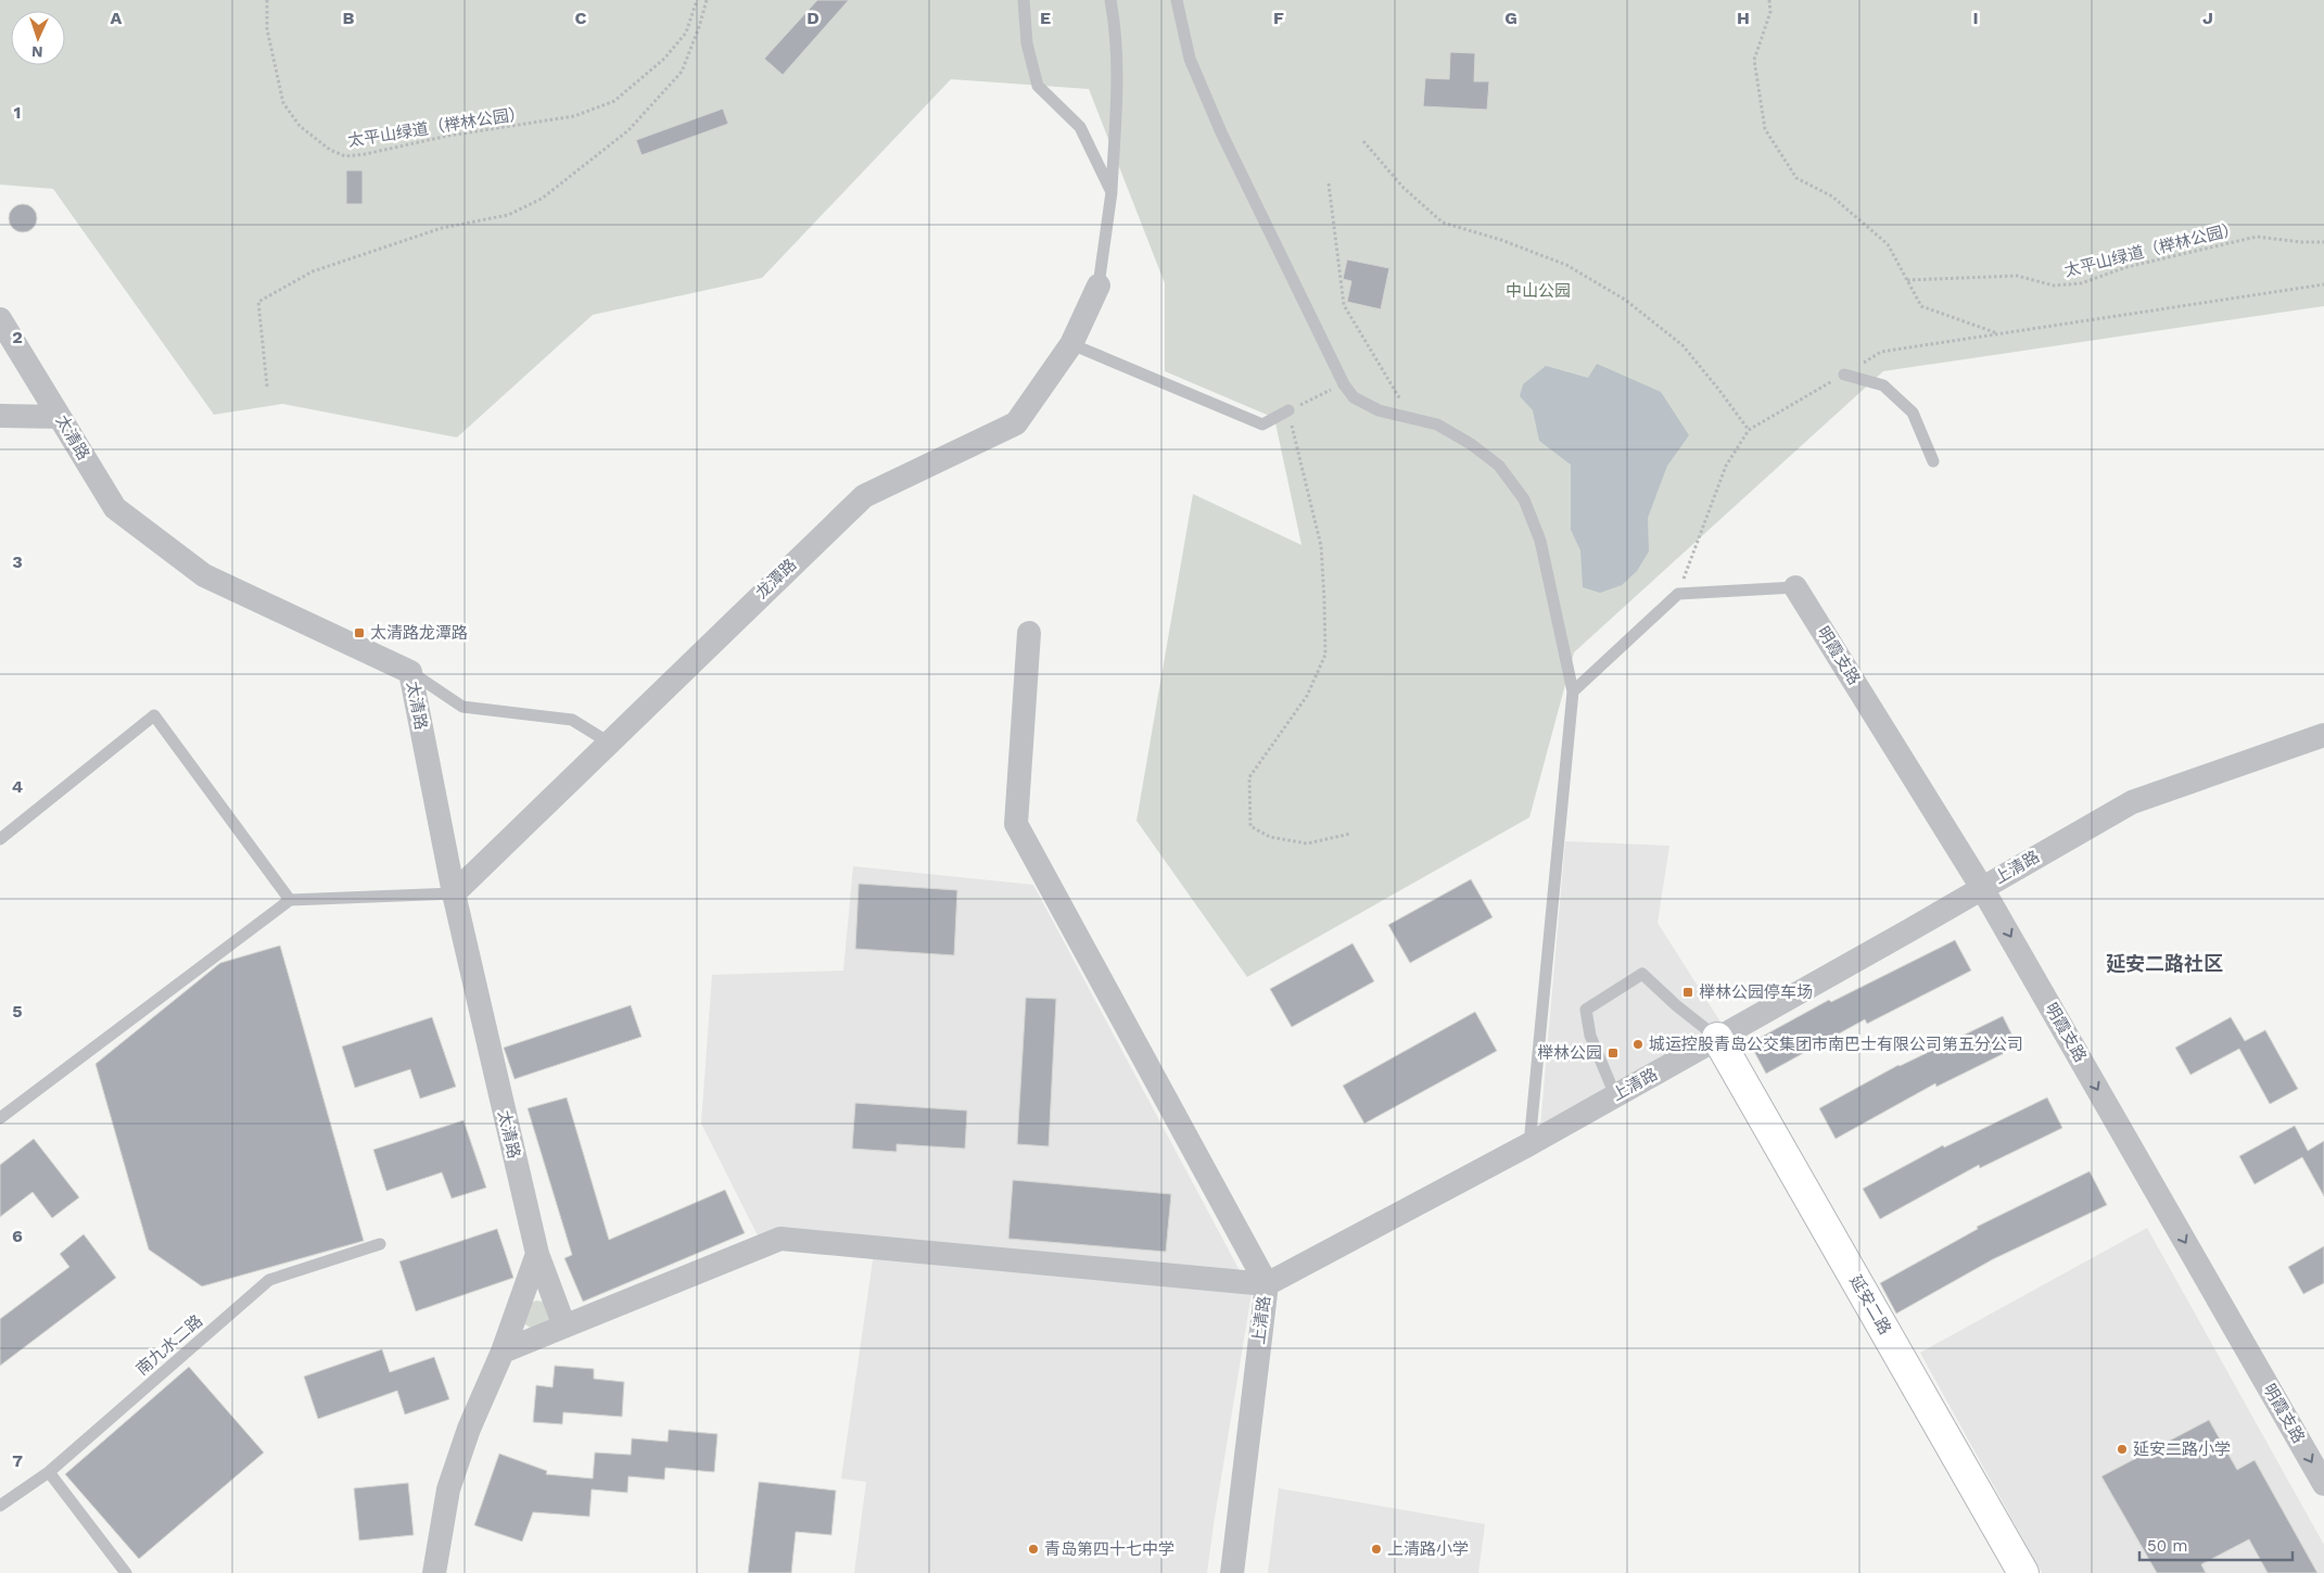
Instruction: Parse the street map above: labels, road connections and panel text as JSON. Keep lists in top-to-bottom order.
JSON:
{
  "streets": {
    "street": [
      "太清路",
      "龙潭路",
      "明霞支路",
      "上清路",
      "延安二路"
    ],
    "lane": ["南九水二路"],
    "path": ["太平山绿道（榉林公园）"]
  },
  "crossings": [
    ["太清路", "龙潭路"],
    ["明霞支路", "上清路"],
    ["上清路", "延安二路"]
  ],
  "one_way": ["明霞支路"],
  "districts": ["延安二路社区"],
  "parks": ["中山公园"],
  "places": {
    "transit": ["太清路龙潭路", "榉林公园停车场", "榉林公园"],
    "other": [
      "城运控股青岛公交集团市南巴士有限公司第五分公司",
      "延安二路小学",
      "青岛第四十七中学",
      "上清路小学"
    ]
  },
  "scale_bar": "50 m",
  "north": "bottom",
  "grid": {
    "columns": [
      "A",
      "B",
      "C",
      "D",
      "E",
      "F",
      "G",
      "H",
      "I",
      "J"
    ],
    "rows": [
      "1",
      "2",
      "3",
      "4",
      "5",
      "6",
      "7"
    ]
  }
}
